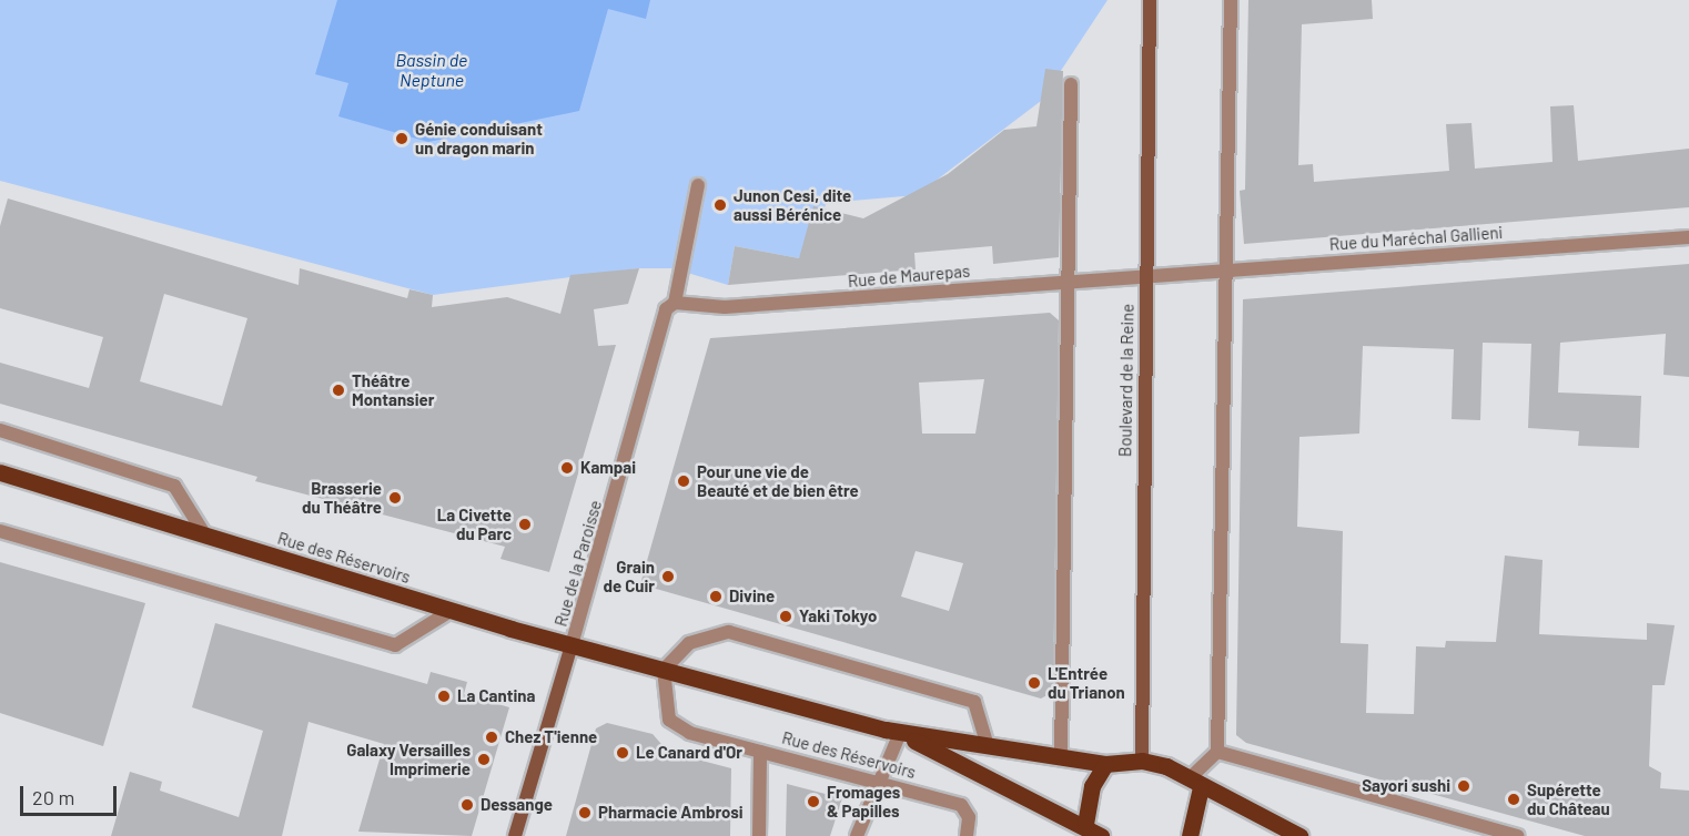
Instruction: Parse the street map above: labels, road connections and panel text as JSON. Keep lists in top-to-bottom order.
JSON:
{
  "streets": {
    "main road": ["Rue des Réservoirs"],
    "street": [
      "Rue du Maréchal Gallieni",
      "Rue de Maurepas",
      "Boulevard de la Reine",
      "Rue de la Paroisse"
    ]
  },
  "crossings": [
    ["Rue du Maréchal Gallieni", "Rue de Maurepas"],
    ["Rue du Maréchal Gallieni", "Boulevard de la Reine"],
    ["Rue de Maurepas", "Boulevard de la Reine"],
    ["Rue de Maurepas", "Rue de la Paroisse"],
    ["Boulevard de la Reine", "Rue des Réservoirs"],
    ["Rue des Réservoirs", "Rue de la Paroisse"]
  ],
  "water": ["Bassin de Neptune"],
  "places": [
    "Génie conduisant un dragon marin",
    "Junon Cesi, dite aussi Bérénice",
    "Théâtre Montansier",
    "Kampai",
    "Pour une vie de Beauté et de bien être",
    "Brasserie du Théâtre",
    "La Civette du Parc",
    "Grain de Cuir",
    "Divine",
    "Yaki Tokyo",
    "L'Entrée du Trianon",
    "La Cantina",
    "Chez T'ienne",
    "Le Canard d'Or",
    "Galaxy Versailles Imprimerie",
    "Sayori sushi",
    "Supérette du Château",
    "Fromages & Papilles",
    "Dessange",
    "Pharmacie Ambrosi"
  ],
  "scale_bar": "20 m"
}
